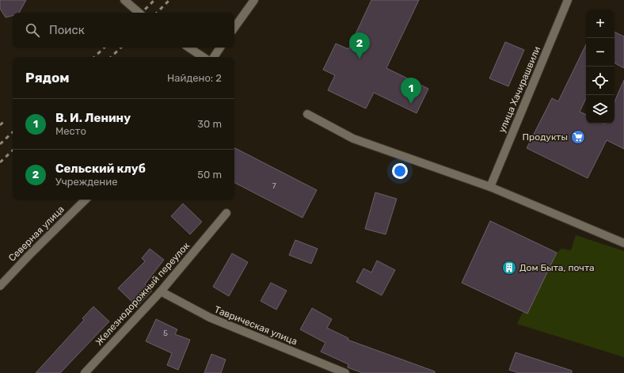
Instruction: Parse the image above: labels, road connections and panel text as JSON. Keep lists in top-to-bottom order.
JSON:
{
  "streets": {
    "street": [
      "улица Хачирашвили",
      "Северная улица",
      "Железнодорожный переулок",
      "Таврическая улица"
    ]
  },
  "crossings": [
    ["Железнодорожный переулок", "Таврическая улица"]
  ],
  "places": {
    "supermarket": ["Продукты"],
    "building": ["Дом Быта, почта"]
  },
  "house_numbers": ["7", "5"],
  "page": {
    "map_buttons": ["+", "−"],
    "search": "Поиск",
    "pins": ["2", "1"],
    "heading": ["Рядом", "Найдено: 2"],
    "list": [
      {
        "mark": "1",
        "name": "В. И. Ленину",
        "note": "Место",
        "value": "30 m"
      },
      {
        "mark": "2",
        "name": "Сельский клуб",
        "note": "Учреждение",
        "value": "50 m"
      }
    ]
  }
}
